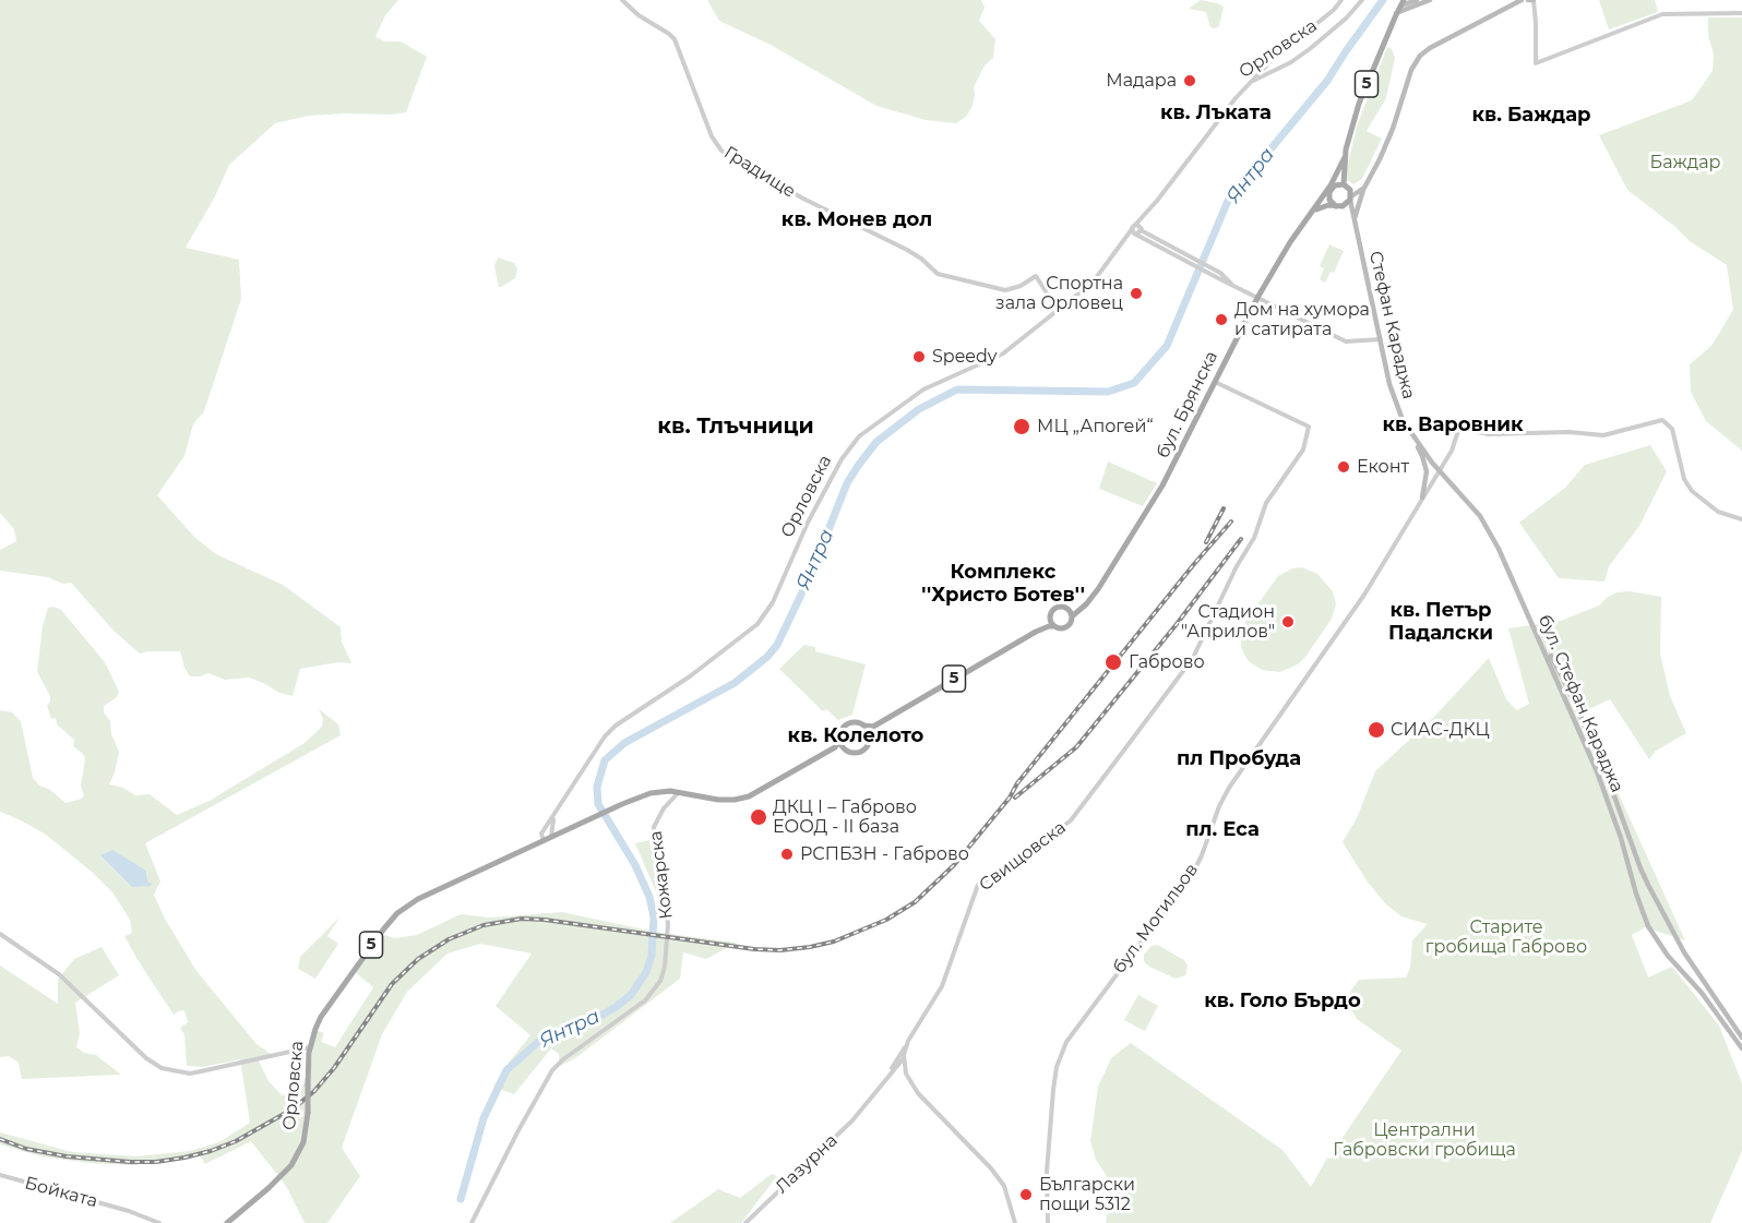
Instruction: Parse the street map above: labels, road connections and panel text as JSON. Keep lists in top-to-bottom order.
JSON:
{
  "streets": {
    "main road": [
      "Орловска",
      "5",
      "Стефан Караджа",
      "бул. Брянска",
      "бул. Стефан Караджа"
    ],
    "street": [
      "Градище",
      "Свищовска",
      "Кожарска",
      "бул. Могильов",
      "Лазурна",
      "Бойката"
    ]
  },
  "crossings": [
    ["Орловска", "5"],
    ["Орловска", "Градище"],
    ["5", "Стефан Караджа"],
    ["5", "бул. Брянска"],
    ["5", "Кожарска"],
    ["Стефан Караджа", "бул. Стефан Караджа"],
    ["Стефан Караджа", "бул. Могильов"],
    ["бул. Брянска", "Свищовска"]
  ],
  "districts": [
    "кв. Лъката",
    "кв. Баждар",
    "кв. Монев дол",
    "кв. Варовник",
    "кв. Тлъчници",
    "Комплекс ''Христо Ботев''",
    "кв. Петър Падалски",
    "кв. Колелото",
    "пл Пробуда",
    "пл. Еса",
    "кв. Голо Бърдо"
  ],
  "water": ["Янтра"],
  "parks": ["Баждар", "Старите гробища Габрово", "Централни Габровски гробища"],
  "places": [
    "Мадара",
    "Спортна зала Орловец",
    "Дом на хумора и сатирата",
    "Speedy",
    "МЦ „Апогей“",
    "Еконт",
    "Стадион \"Априлов\"",
    "Габрово",
    "СИАС-ДКЦ",
    "ДКЦ І – Габрово ЕООД - II база",
    "РСПБЗН - Габрово",
    "Български пощи 5312"
  ]
}
